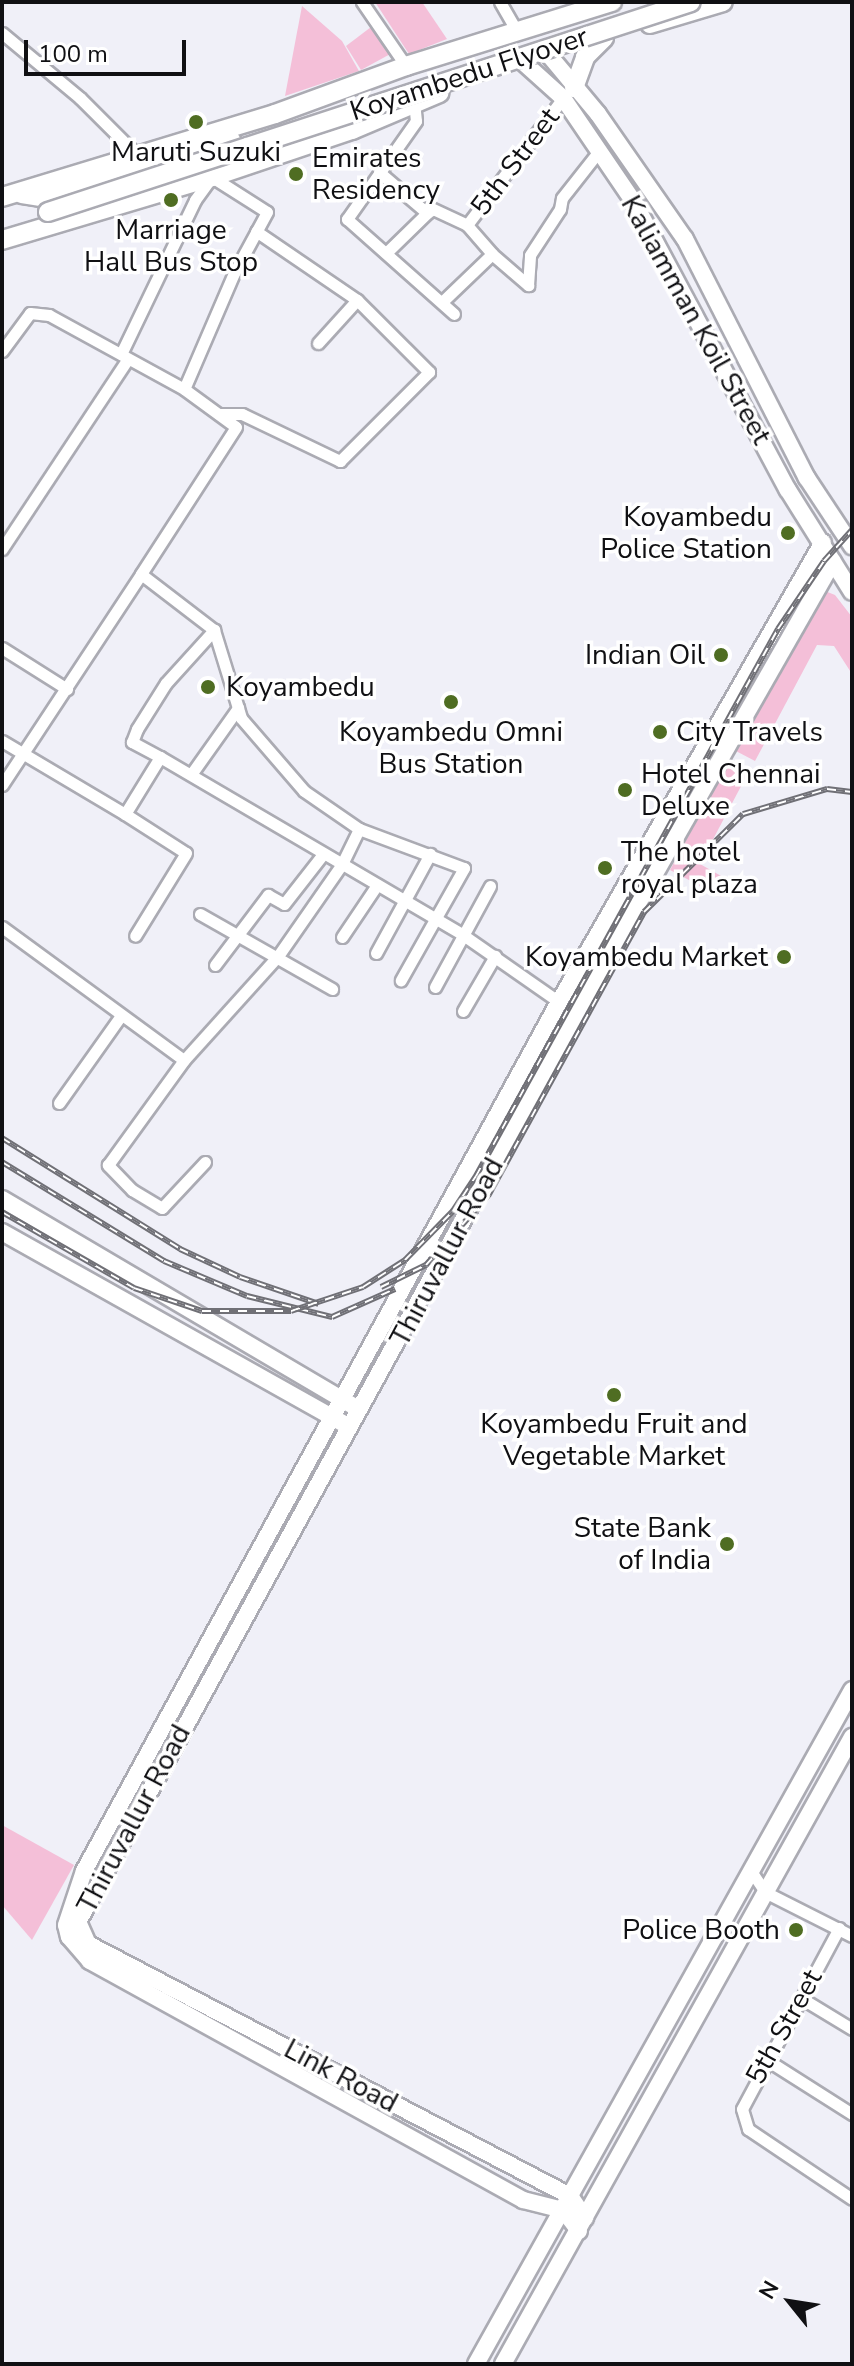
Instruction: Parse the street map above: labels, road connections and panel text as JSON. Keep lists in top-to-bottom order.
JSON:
{
  "streets": {
    "main road": ["Koyambedu Flyover"],
    "street": [
      "5th Street",
      "Kaliamman Koil Street",
      "Thiruvallur Road",
      "Link Road"
    ]
  },
  "crossings": [
    ["5th Street", "Kaliamman Koil Street"],
    ["Kaliamman Koil Street", "Thiruvallur Road"],
    ["Thiruvallur Road", "Link Road"]
  ],
  "places": [
    "Maruti Suzuki",
    "Emirates Residency",
    "Marriage Hall Bus Stop",
    "Koyambedu Police Station",
    "Indian Oil",
    "Koyambedu",
    "Koyambedu Omni Bus Station",
    "City Travels",
    "Hotel Chennai Deluxe",
    "The hotel royal plaza",
    "Koyambedu Market",
    "Koyambedu Fruit and Vegetable Market",
    "State Bank of India",
    "Police Booth"
  ],
  "scale_bar": "100 m",
  "north": "top left"
}
